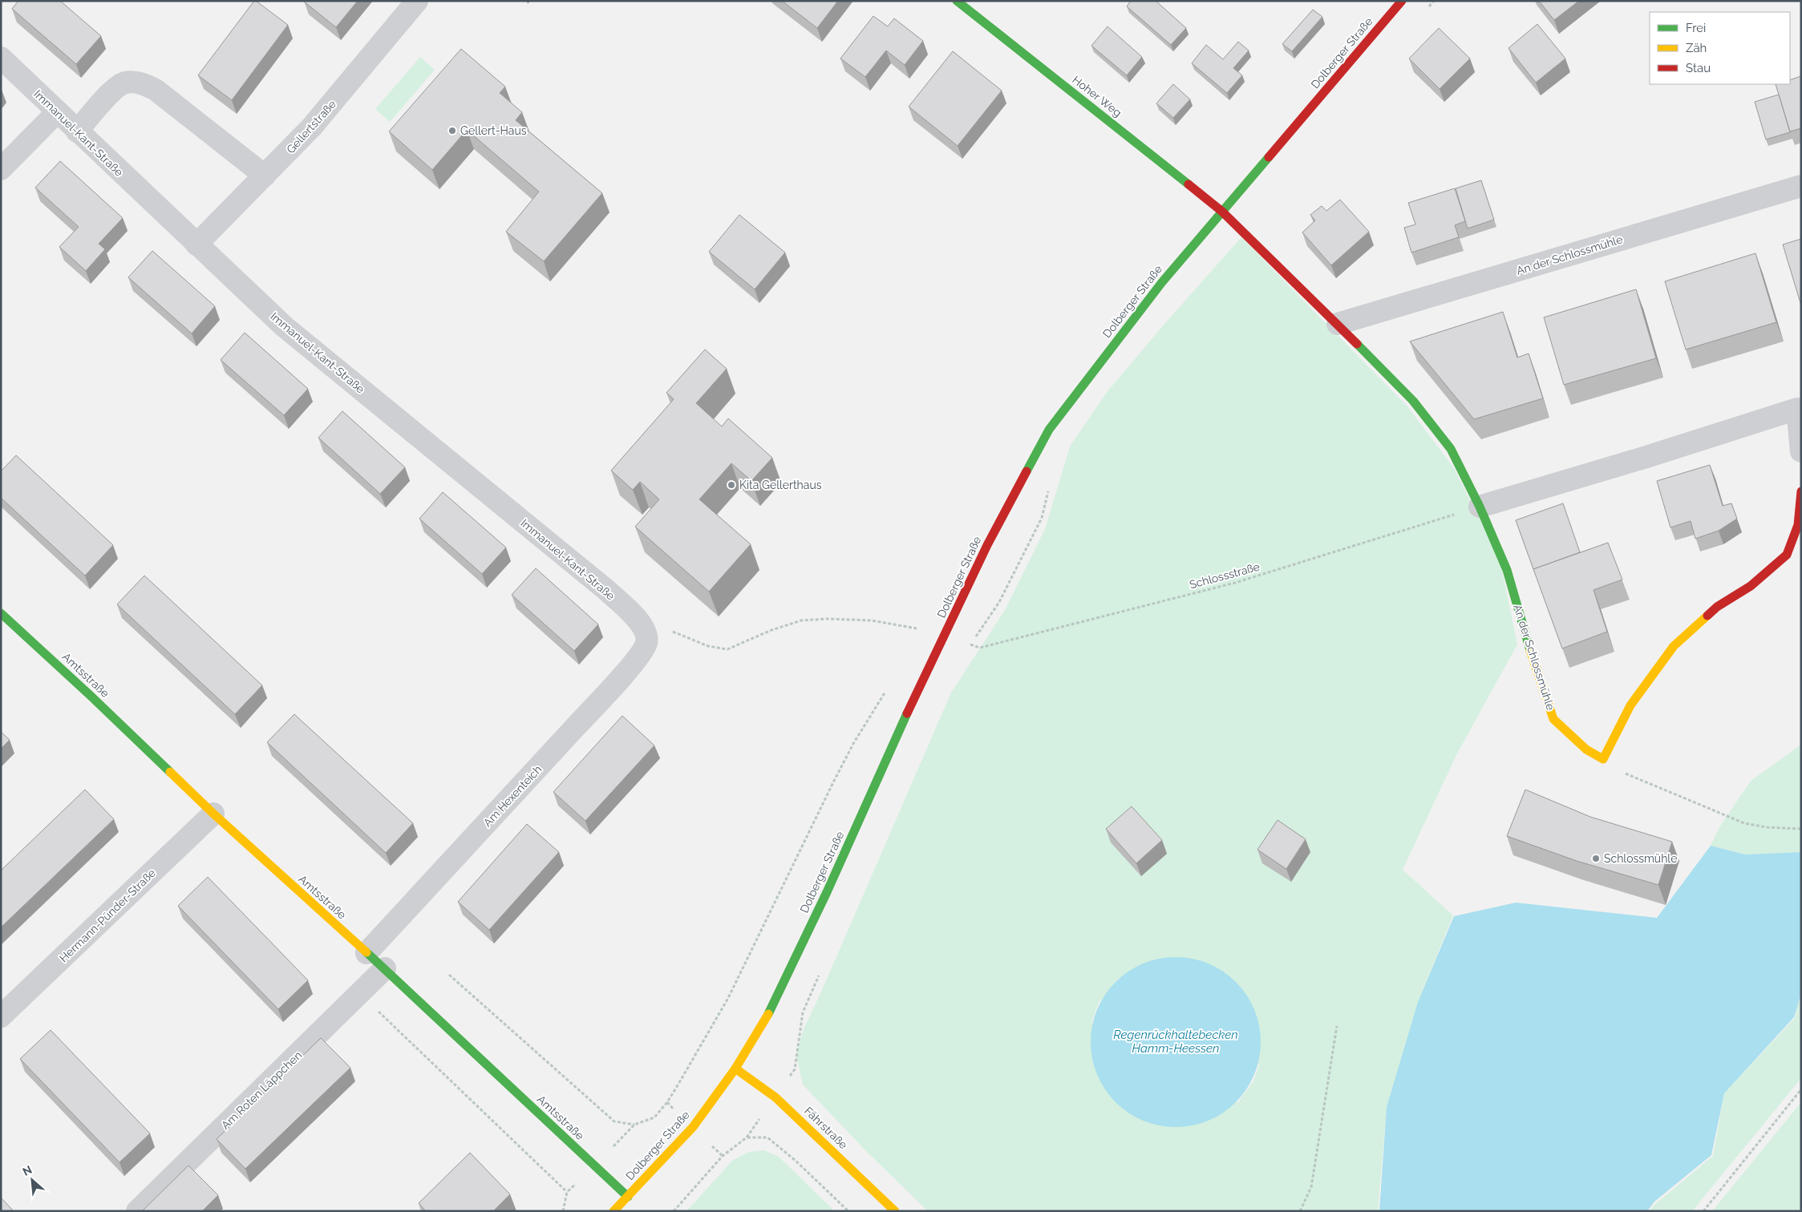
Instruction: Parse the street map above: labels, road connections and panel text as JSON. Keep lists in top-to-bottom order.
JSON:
{
  "streets": {
    "street": [
      "Dolberger Straße",
      "Hoher Weg",
      "Gellertstraße",
      "Immanuel-Kant-Straße",
      "An der Schlossmühle",
      "Amtsstraße",
      "Am Hexenteich",
      "Hermann-Pünder-Straße",
      "Am Roten Läppchen",
      "Fährstraße"
    ],
    "path": ["Schlossstraße"]
  },
  "crossings": [
    ["Dolberger Straße", "Hoher Weg"],
    ["Dolberger Straße", "An der Schlossmühle"],
    ["Dolberger Straße", "Amtsstraße"],
    ["Dolberger Straße", "Fährstraße"],
    ["Hoher Weg", "An der Schlossmühle"],
    ["Gellertstraße", "Immanuel-Kant-Straße"],
    ["Immanuel-Kant-Straße", "Am Hexenteich"],
    ["An der Schlossmühle", "Schlossstraße"],
    ["Amtsstraße", "Am Hexenteich"],
    ["Amtsstraße", "Hermann-Pünder-Straße"],
    ["Amtsstraße", "Am Roten Läppchen"]
  ],
  "water": ["Regenrückhaltebecken Hamm-Heessen"],
  "places": ["Gellert-Haus", "Kita Gellerthaus", "Schlossmühle"],
  "legend": ["Frei", "Zäh", "Stau"],
  "north": "top left"
}
